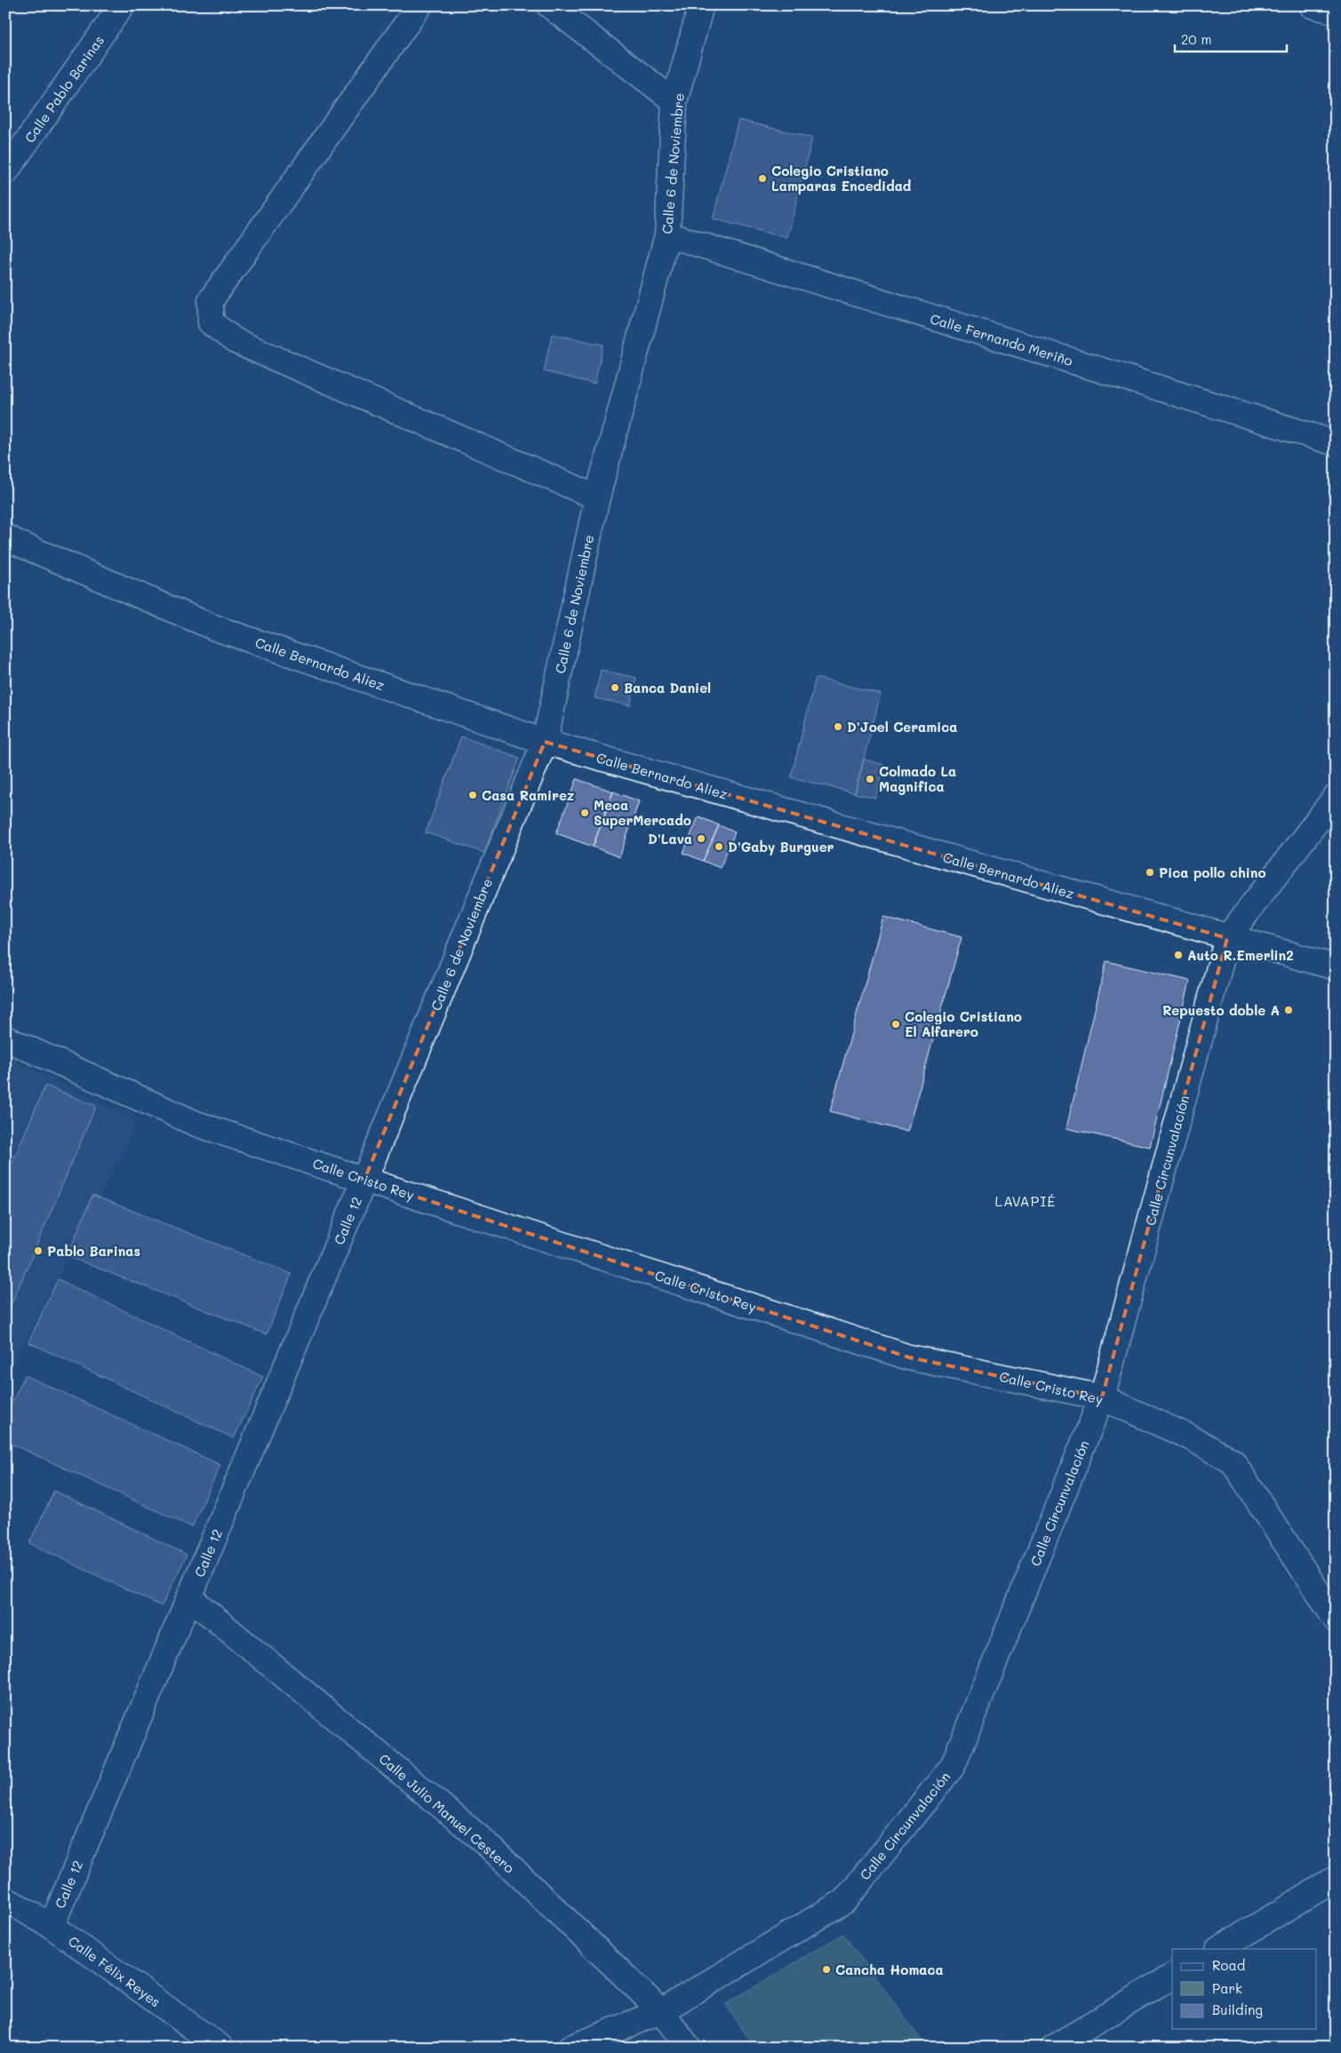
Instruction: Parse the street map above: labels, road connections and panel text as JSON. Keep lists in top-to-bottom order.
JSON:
{
  "streets": {
    "street": [
      "Calle Pablo Barinas",
      "Calle 6 de Noviembre",
      "Calle Fernando Meriño",
      "Calle Bernardo Aliez",
      "Calle Circunvalación",
      "Calle Cristo Rey",
      "Calle 12",
      "Calle Julio Manuel Cestero",
      "Calle Félix Reyes"
    ]
  },
  "crossings": [
    ["Calle 6 de Noviembre", "Calle Fernando Meriño"],
    ["Calle 6 de Noviembre", "Calle Bernardo Aliez"],
    ["Calle 6 de Noviembre", "Calle Cristo Rey"],
    ["Calle 6 de Noviembre", "Calle 12"],
    ["Calle Bernardo Aliez", "Calle Circunvalación"],
    ["Calle Circunvalación", "Calle Cristo Rey"],
    ["Calle Circunvalación", "Calle Julio Manuel Cestero"],
    ["Calle Cristo Rey", "Calle 12"],
    ["Calle 12", "Calle Julio Manuel Cestero"],
    ["Calle 12", "Calle Félix Reyes"]
  ],
  "districts": ["LAVAPIÉ"],
  "places": [
    "Colegio Cristiano Lamparas Encedidad",
    "Banca Daniel",
    "D'Joel Ceramica",
    "Colmado La Magnifica",
    "Casa Ramirez",
    "Meca SuperMercado",
    "D'Lava",
    "D'Gaby Burguer",
    "Pica pollo chino",
    "Auto R.Emerlin2",
    "Repuesto doble A",
    "Colegio Cristiano El Alfarero",
    "Pablo Barinas",
    "Cancha Homaca"
  ],
  "legend": ["Road", "Park", "Building"],
  "scale_bar": "20 m"
}
